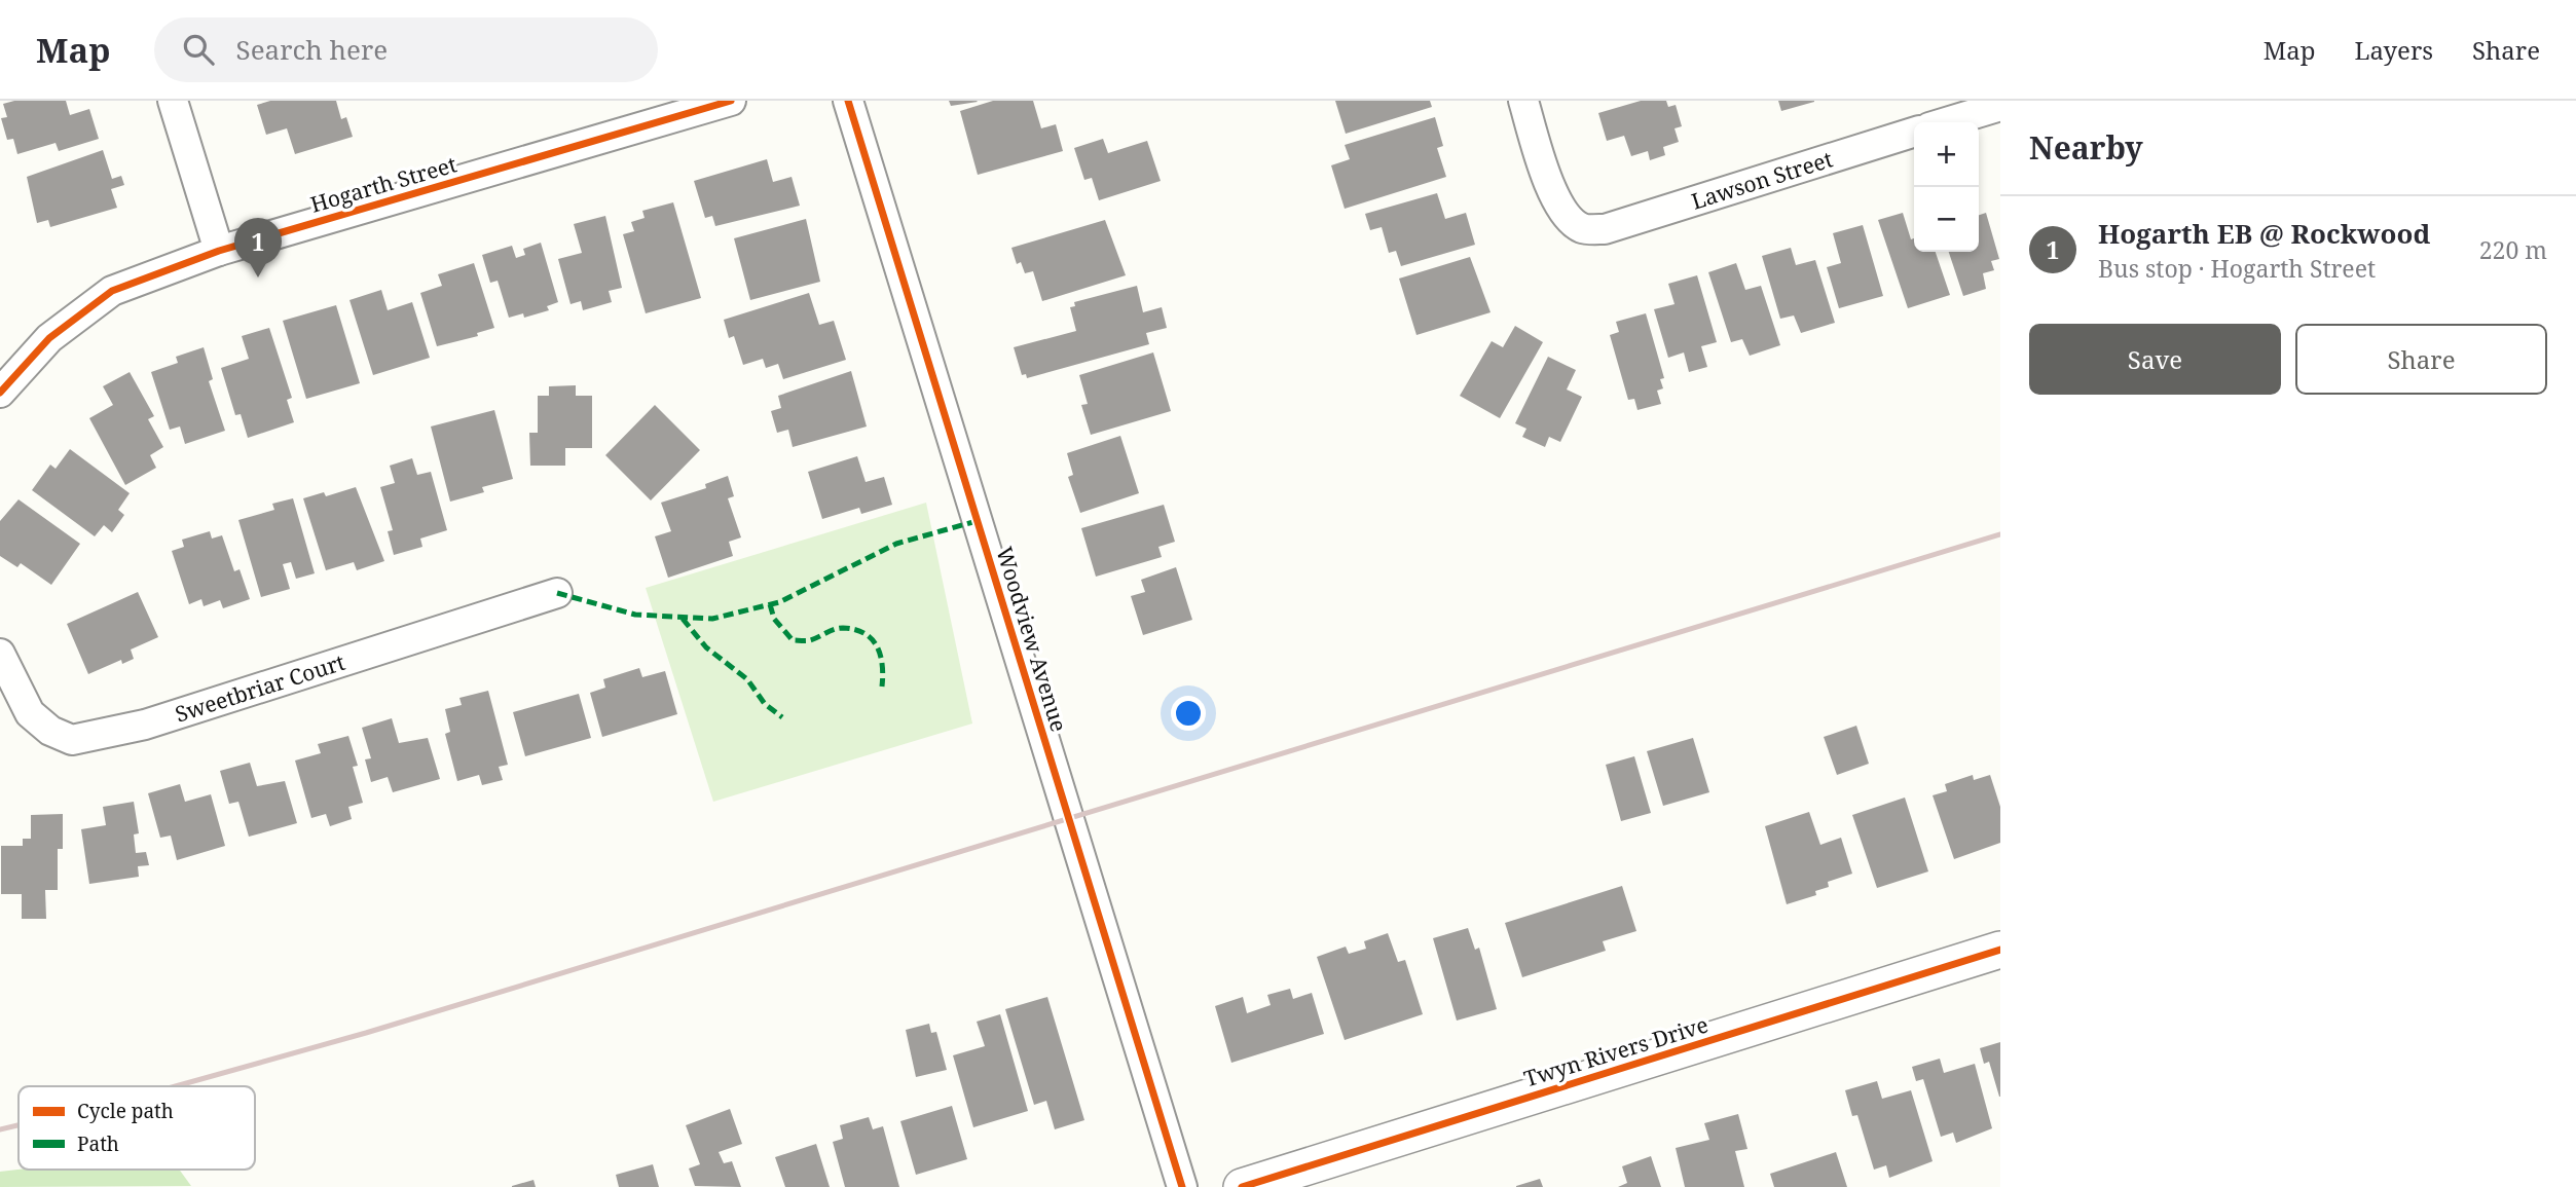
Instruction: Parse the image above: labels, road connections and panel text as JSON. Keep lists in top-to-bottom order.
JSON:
{
  "streets": {
    "street": [
      "Lawson Street",
      "Hogarth Street",
      "Woodview Avenue",
      "Sweetbriar Court",
      "Twyn Rivers Drive"
    ]
  },
  "legend": ["Cycle path", "Path"],
  "page": {
    "header": "Map",
    "search": "Search here",
    "nav": ["Map", "Layers", "Share"],
    "heading": "Nearby",
    "map_buttons": ["+", "−"],
    "list": [
      {
        "mark": "1",
        "name": "Hogarth EB @ Rockwood",
        "note": "Bus stop · Hogarth Street",
        "value": "220 m"
      }
    ],
    "pins": "1",
    "buttons": ["Save", "Share"]
  }
}
